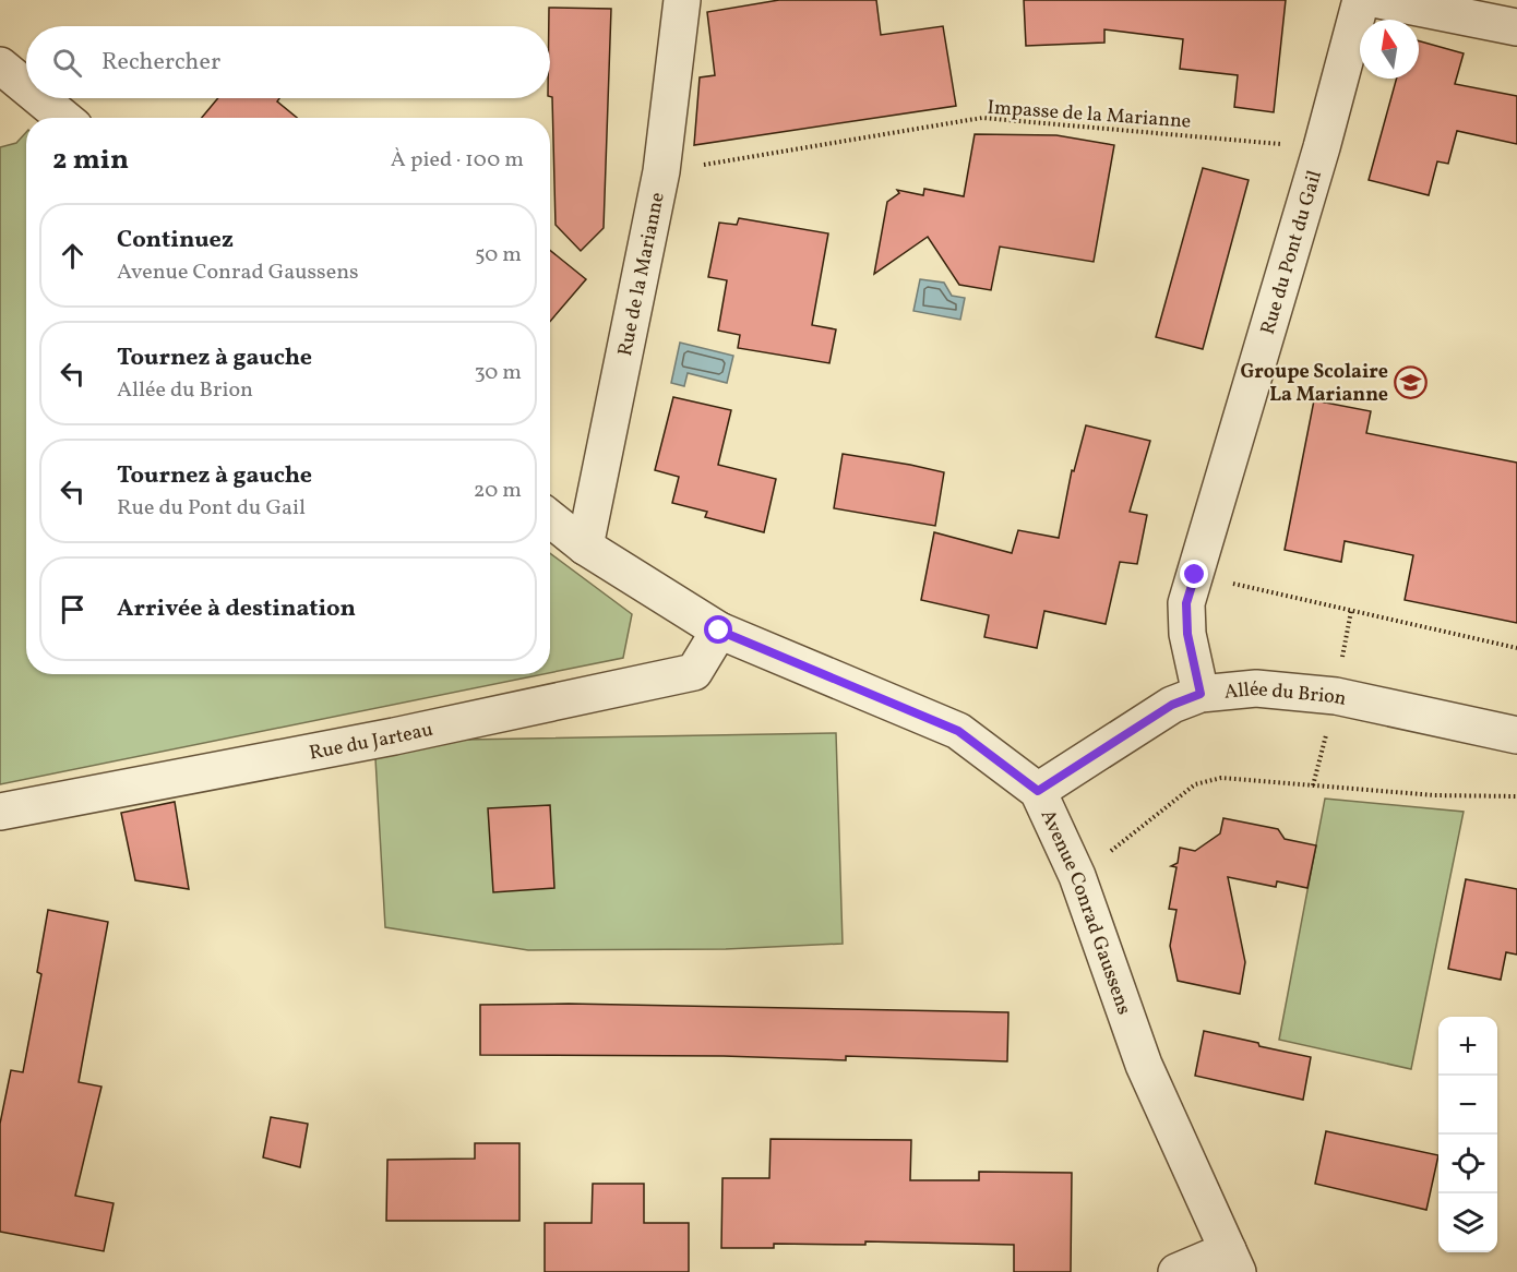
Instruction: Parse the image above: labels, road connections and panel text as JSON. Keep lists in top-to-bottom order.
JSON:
{
  "streets": {
    "street": [
      "Rue du Pont du Gail",
      "Rue de la Marianne",
      "Allée du Brion",
      "Rue du Jarteau",
      "Avenue Conrad Gaussens"
    ],
    "path": ["Impasse de la Marianne"]
  },
  "crossings": [
    ["Impasse de la Marianne", "Rue du Pont du Gail"],
    ["Impasse de la Marianne", "Rue de la Marianne"],
    ["Rue du Pont du Gail", "Allée du Brion"],
    ["Rue de la Marianne", "Avenue Conrad Gaussens"],
    ["Allée du Brion", "Avenue Conrad Gaussens"],
    ["Rue du Jarteau", "Avenue Conrad Gaussens"]
  ],
  "places": {
    "school or university": ["Groupe Scolaire La Marianne"]
  },
  "north": "top",
  "page": {
    "search": "Rechercher",
    "heading": ["2 min", "À pied · 100 m"],
    "list": [
      ["Continuez", "Avenue Conrad Gaussens", "50 m"],
      ["Tournez à gauche", "Allée du Brion", "30 m"],
      ["Tournez à gauche", "Rue du Pont du Gail", "20 m"],
      "Arrivée à destination"
    ],
    "map_buttons": ["+", "−"]
  }
}
